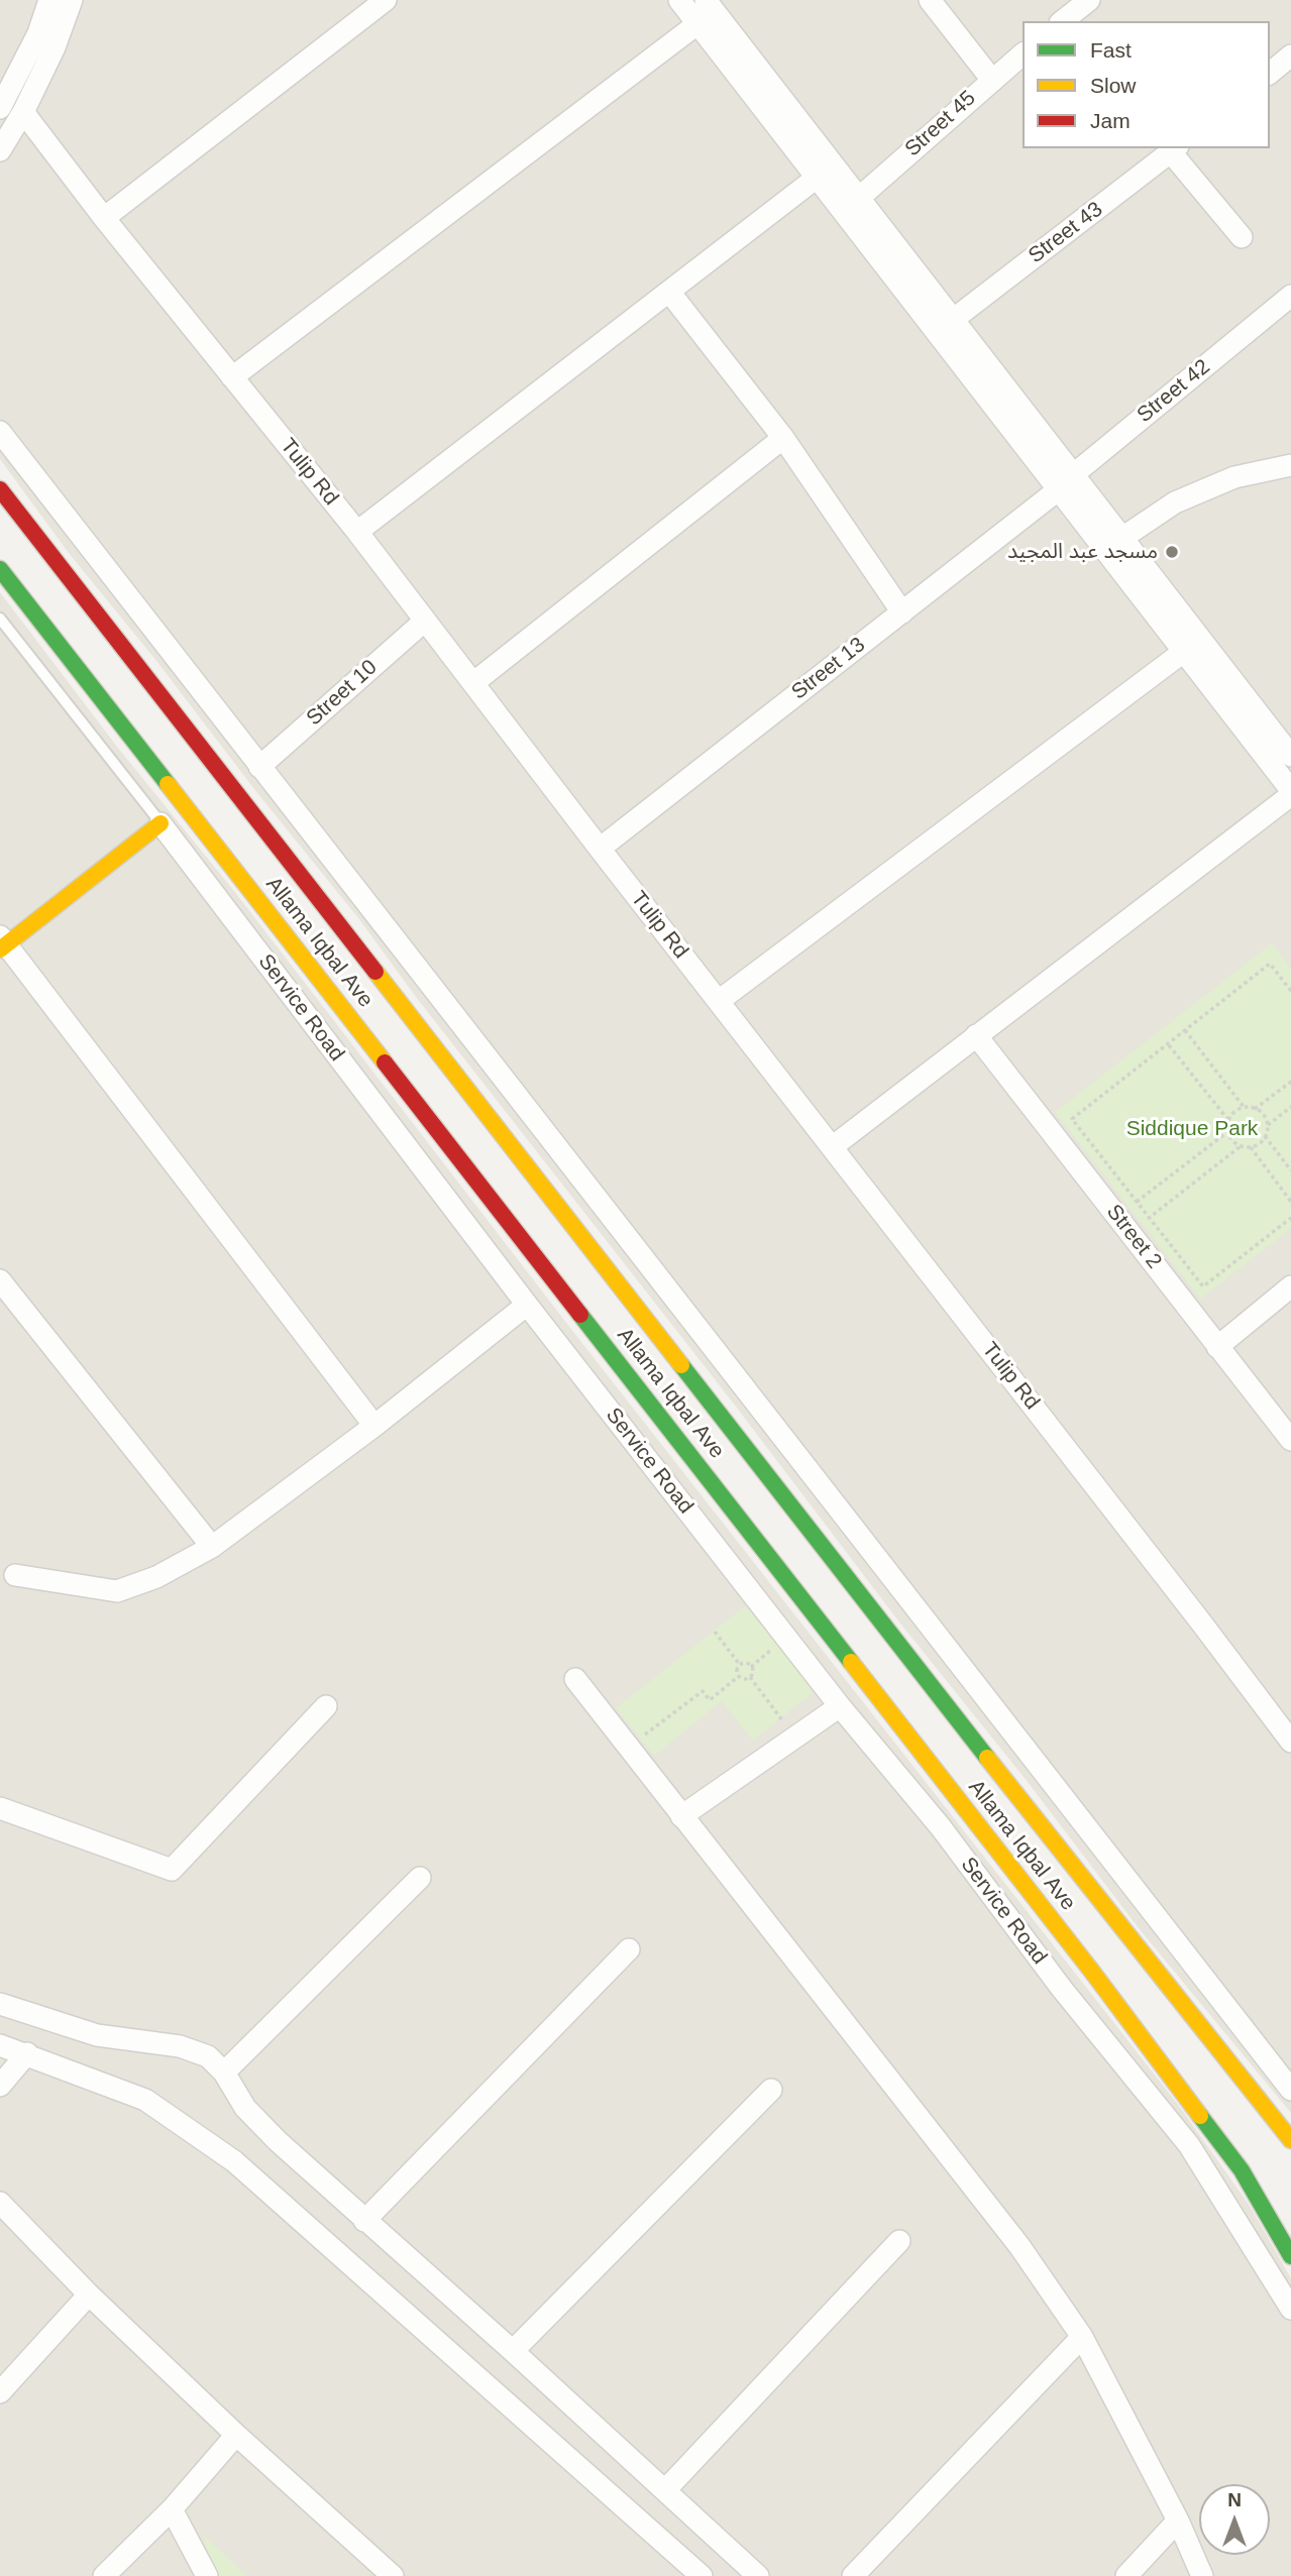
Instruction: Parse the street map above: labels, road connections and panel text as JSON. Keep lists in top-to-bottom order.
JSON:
{
  "streets": {
    "main road": ["Allama Iqbal Ave"],
    "street": [
      "Street 45",
      "Street 43",
      "Street 42",
      "Tulip Rd",
      "Street 13",
      "Street 10",
      "Service Road",
      "Street 2"
    ]
  },
  "crossings": [
    ["Street 42", "Street 13"],
    ["Tulip Rd", "Street 13"],
    ["Tulip Rd", "Street 10"]
  ],
  "parks": ["Siddique Park"],
  "places": ["مسجد عبد المجید"],
  "legend": ["Fast", "Slow", "Jam"],
  "north": "top"
}
